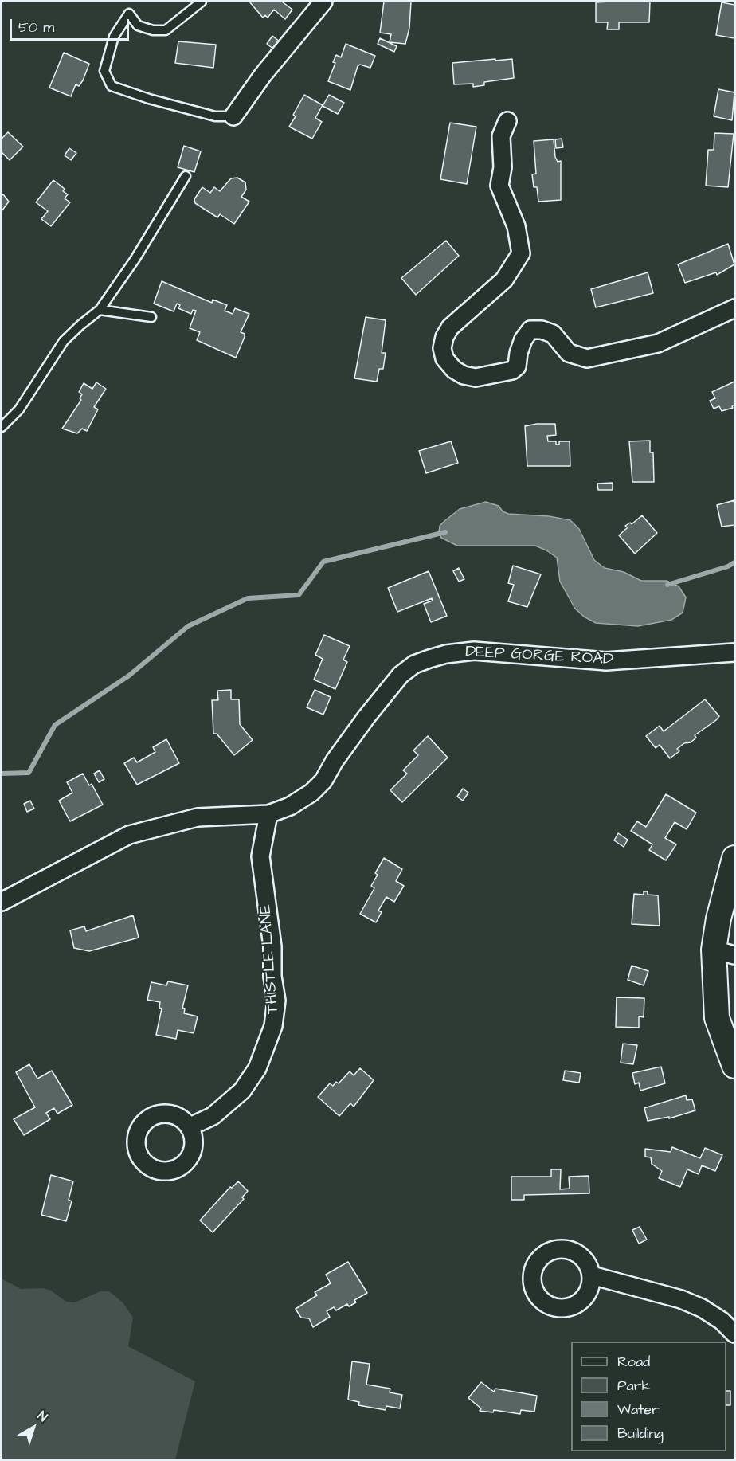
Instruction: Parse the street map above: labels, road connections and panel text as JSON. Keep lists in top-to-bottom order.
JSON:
{
  "streets": {
    "street": ["DEEP GORGE ROAD", "THISTLE LANE"]
  },
  "crossings": [
    ["DEEP GORGE ROAD", "THISTLE LANE"]
  ],
  "legend": [
    "Road",
    "Park",
    "Water",
    "Building"
  ],
  "scale_bar": "50 m",
  "north": "top right"
}
